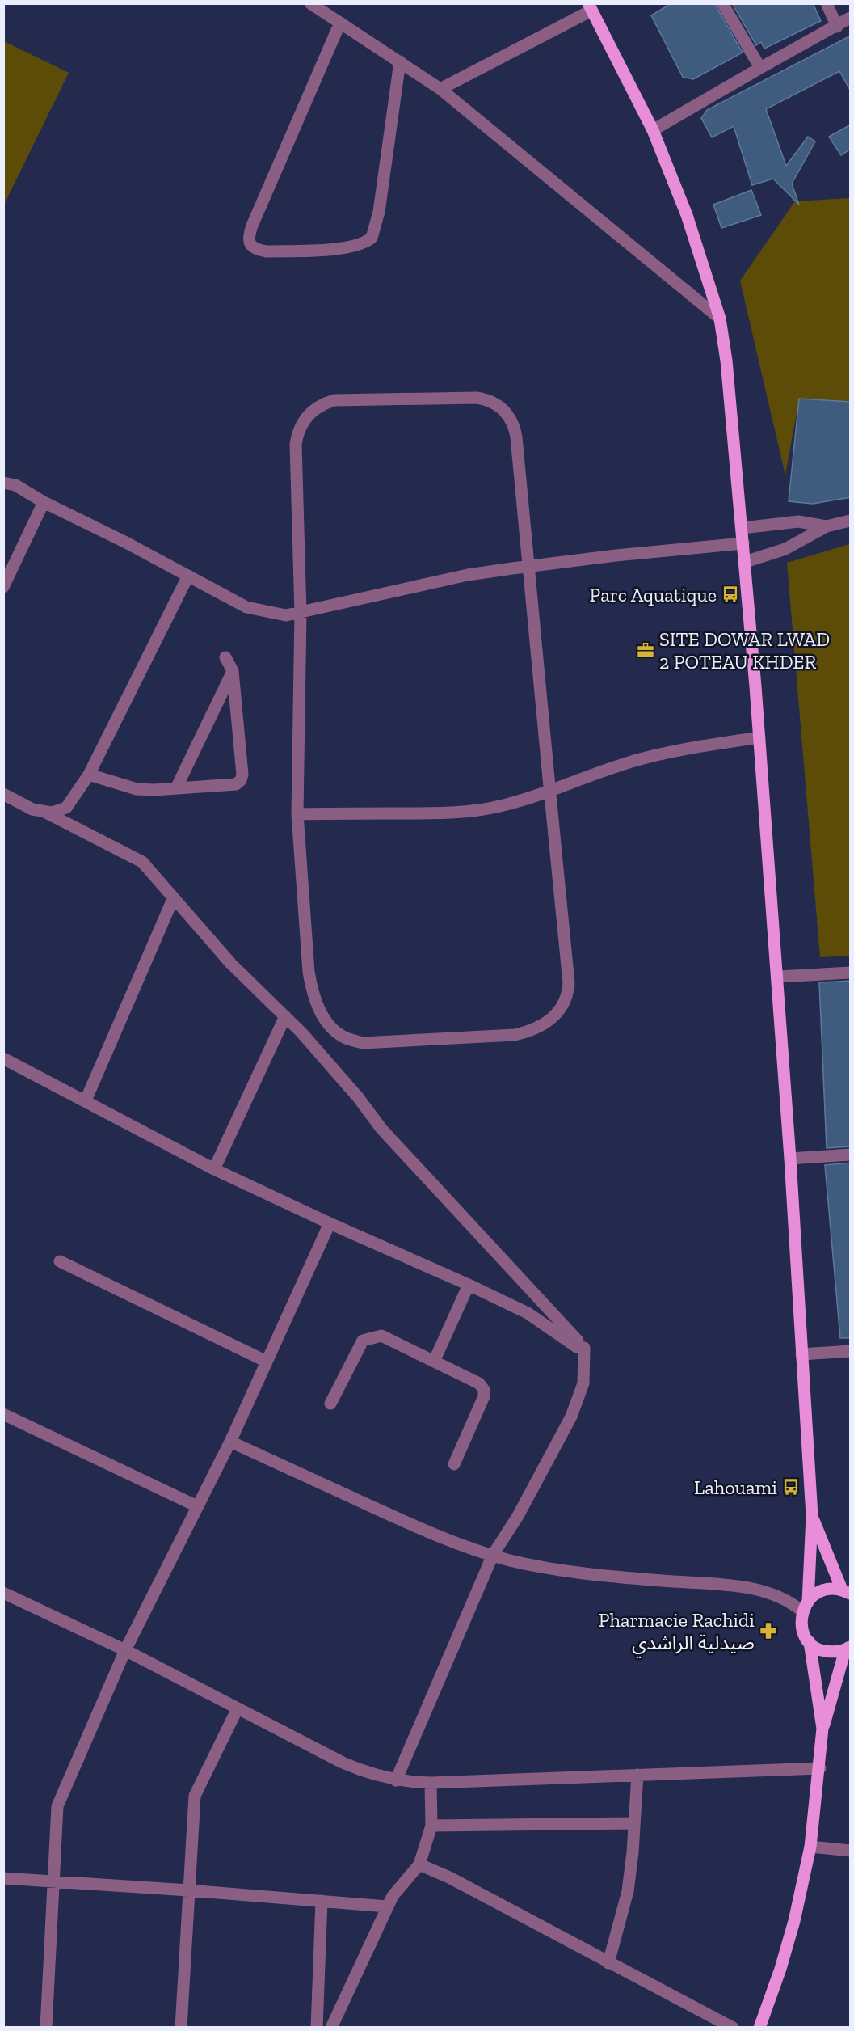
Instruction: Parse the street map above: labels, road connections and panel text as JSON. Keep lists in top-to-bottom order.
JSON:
{
  "places": {
    "bus stop": ["Parc Aquatique", "Lahouami"],
    "office": ["SITE DOWAR LWAD 2 POTEAU KHDER"],
    "pharmacy": ["Pharmacie Rachidi صيدلية الراشدي"]
  }
}
